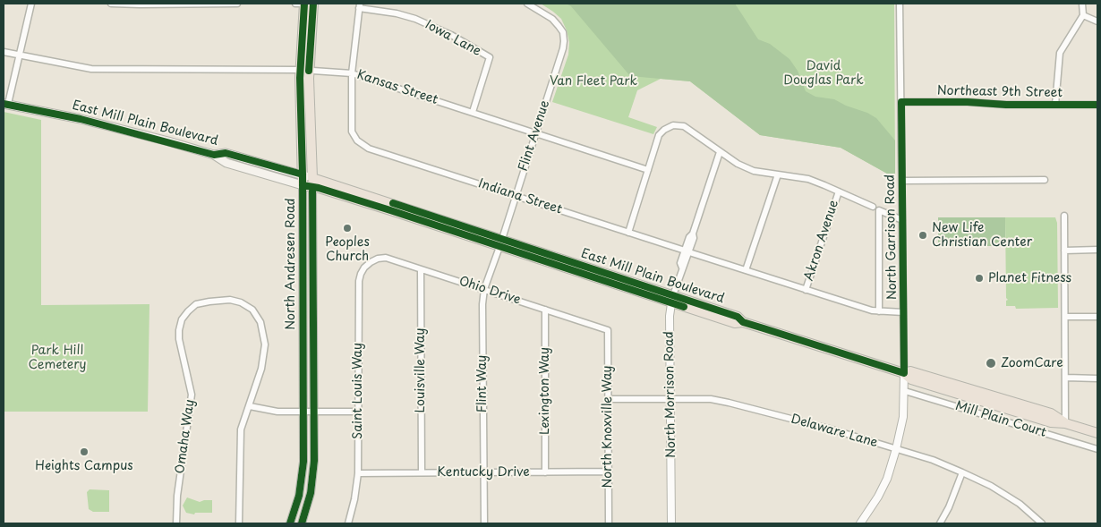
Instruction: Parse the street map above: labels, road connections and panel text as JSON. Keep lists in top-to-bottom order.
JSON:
{
  "streets": {
    "main road": ["East Mill Plain Boulevard", "North Andresen Road"],
    "street": [
      "Iowa Lane",
      "Kansas Street",
      "Northeast 9th Street",
      "Flint Avenue",
      "Indiana Street",
      "North Garrison Road",
      "Akron Avenue",
      "Ohio Drive",
      "Louisville Way",
      "Flint Way",
      "Saint Louis Way",
      "Lexington Way",
      "North Morrison Road",
      "Mill Plain Court",
      "North Knoxville Way",
      "Delaware Lane",
      "Omaha Way",
      "Kentucky Drive"
    ]
  },
  "crossings": [
    ["Iowa Lane", "Kansas Street"],
    ["Kansas Street", "Flint Avenue"],
    ["Kansas Street", "Indiana Street"],
    ["Kansas Street", "North Andresen Road"],
    ["Northeast 9th Street", "North Garrison Road"],
    ["East Mill Plain Boulevard", "Flint Avenue"],
    ["East Mill Plain Boulevard", "North Garrison Road"],
    ["East Mill Plain Boulevard", "North Andresen Road"],
    ["East Mill Plain Boulevard", "Flint Way"],
    ["East Mill Plain Boulevard", "North Morrison Road"],
    ["Flint Avenue", "Indiana Street"],
    ["Flint Avenue", "Flint Way"],
    ["Indiana Street", "North Garrison Road"],
    ["Indiana Street", "Akron Avenue"],
    ["Indiana Street", "North Morrison Road"],
    ["North Garrison Road", "Mill Plain Court"],
    ["North Garrison Road", "Delaware Lane"],
    ["Ohio Drive", "Louisville Way"],
    ["Ohio Drive", "Flint Way"],
    ["Ohio Drive", "Saint Louis Way"],
    ["Ohio Drive", "Lexington Way"],
    ["Ohio Drive", "North Knoxville Way"],
    ["Louisville Way", "Kentucky Drive"],
    ["Flint Way", "Kentucky Drive"],
    ["Saint Louis Way", "Kentucky Drive"],
    ["Lexington Way", "Kentucky Drive"],
    ["North Morrison Road", "Delaware Lane"],
    ["North Knoxville Way", "Delaware Lane"],
    ["North Knoxville Way", "Kentucky Drive"]
  ],
  "parks": ["David Douglas Park", "Van Fleet Park", "Park Hill Cemetery"],
  "places": [
    "Peoples Church",
    "New Life Christian Center",
    "Planet Fitness",
    "ZoomCare",
    "Heights Campus"
  ]
}
